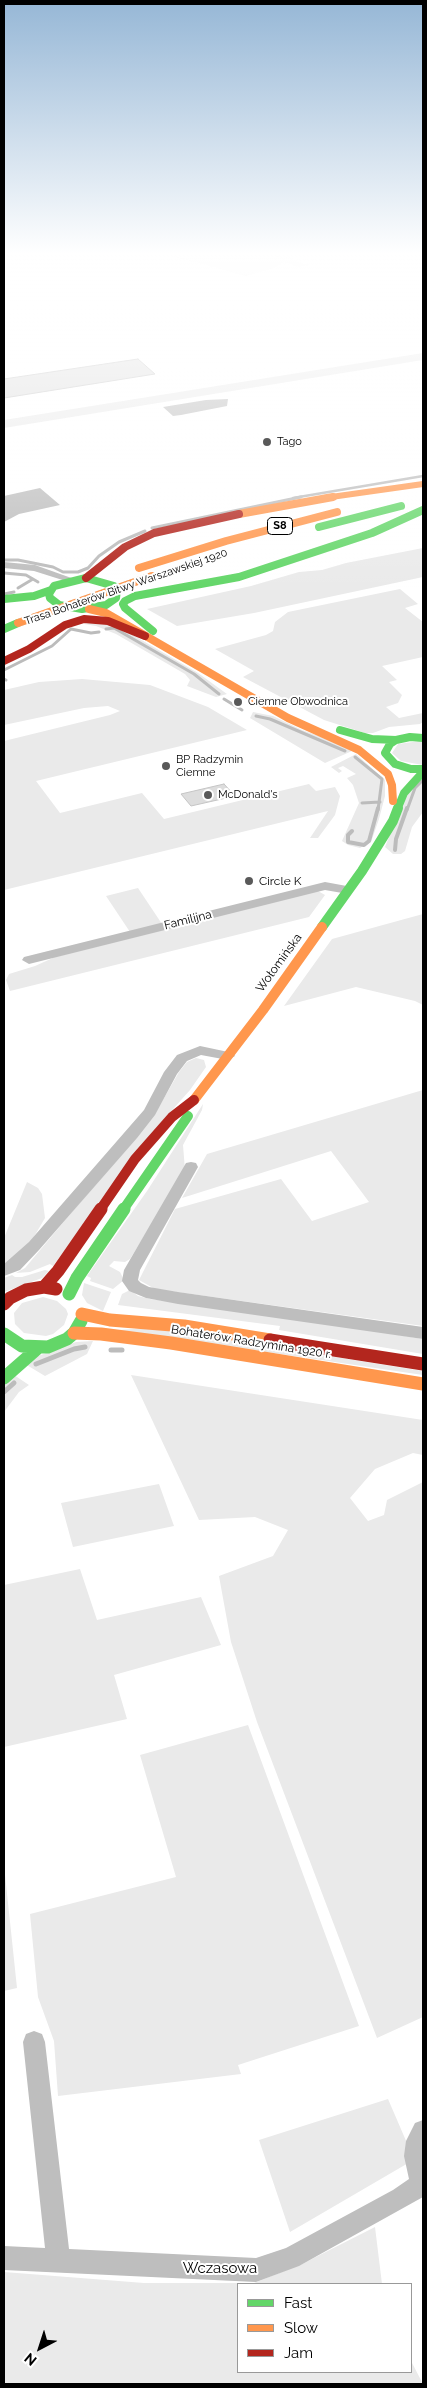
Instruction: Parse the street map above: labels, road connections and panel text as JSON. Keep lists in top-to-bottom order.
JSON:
{
  "streets": {
    "main road": [
      "S8",
      "Trasa Bohaterów Bitwy Warszawskiej 1920",
      "Wołomińska",
      "Bohaterów Radzymina 1920 r."
    ],
    "street": ["Familijna", "Wczasowa"]
  },
  "crossings": [
    ["Familijna", "Wołomińska"]
  ],
  "places": [
    "Tago",
    "Ciemne Obwodnica",
    "BP Radzymin Ciemne",
    "McDonald's",
    "Circle K"
  ],
  "legend": ["Fast", "Slow", "Jam"],
  "north": "bottom left"
}
